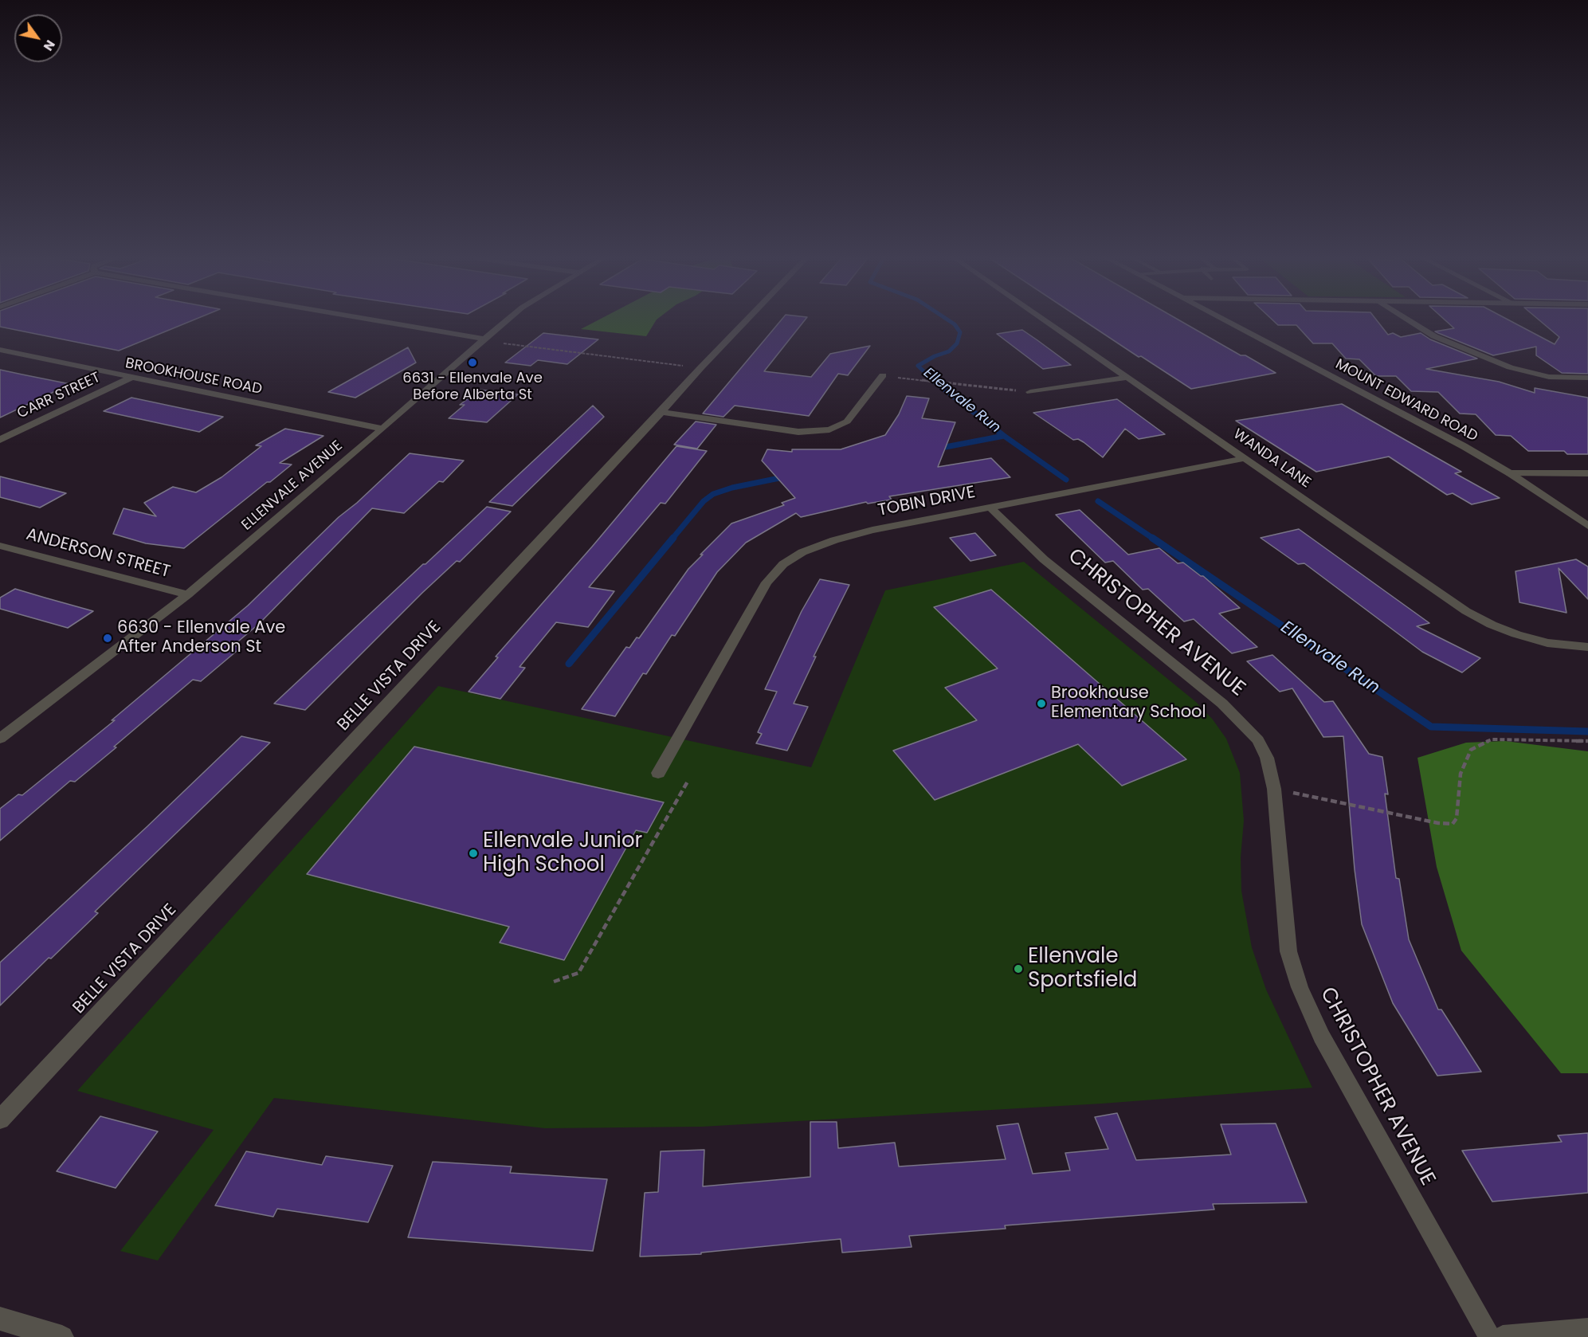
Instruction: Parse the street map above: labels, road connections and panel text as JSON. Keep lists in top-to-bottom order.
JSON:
{
  "streets": {
    "street": [
      "BROOKHOUSE ROAD",
      "CARR STREET",
      "MOUNT EDWARD ROAD",
      "WANDA LANE",
      "ELLENVALE AVENUE",
      "TOBIN DRIVE",
      "ANDERSON STREET",
      "CHRISTOPHER AVENUE",
      "BELLE VISTA DRIVE"
    ]
  },
  "crossings": [
    ["BROOKHOUSE ROAD", "CARR STREET"],
    ["BROOKHOUSE ROAD", "ELLENVALE AVENUE"],
    ["WANDA LANE", "TOBIN DRIVE"],
    ["ELLENVALE AVENUE", "ANDERSON STREET"],
    ["TOBIN DRIVE", "CHRISTOPHER AVENUE"]
  ],
  "water": ["Ellenvale Run"],
  "places": [
    "6631 - Ellenvale Ave Before Alberta St",
    "6630 - Ellenvale Ave After Anderson St",
    "Brookhouse Elementary School",
    "Ellenvale Junior High School",
    "Ellenvale Sportsfield"
  ],
  "north": "bottom right"
}
